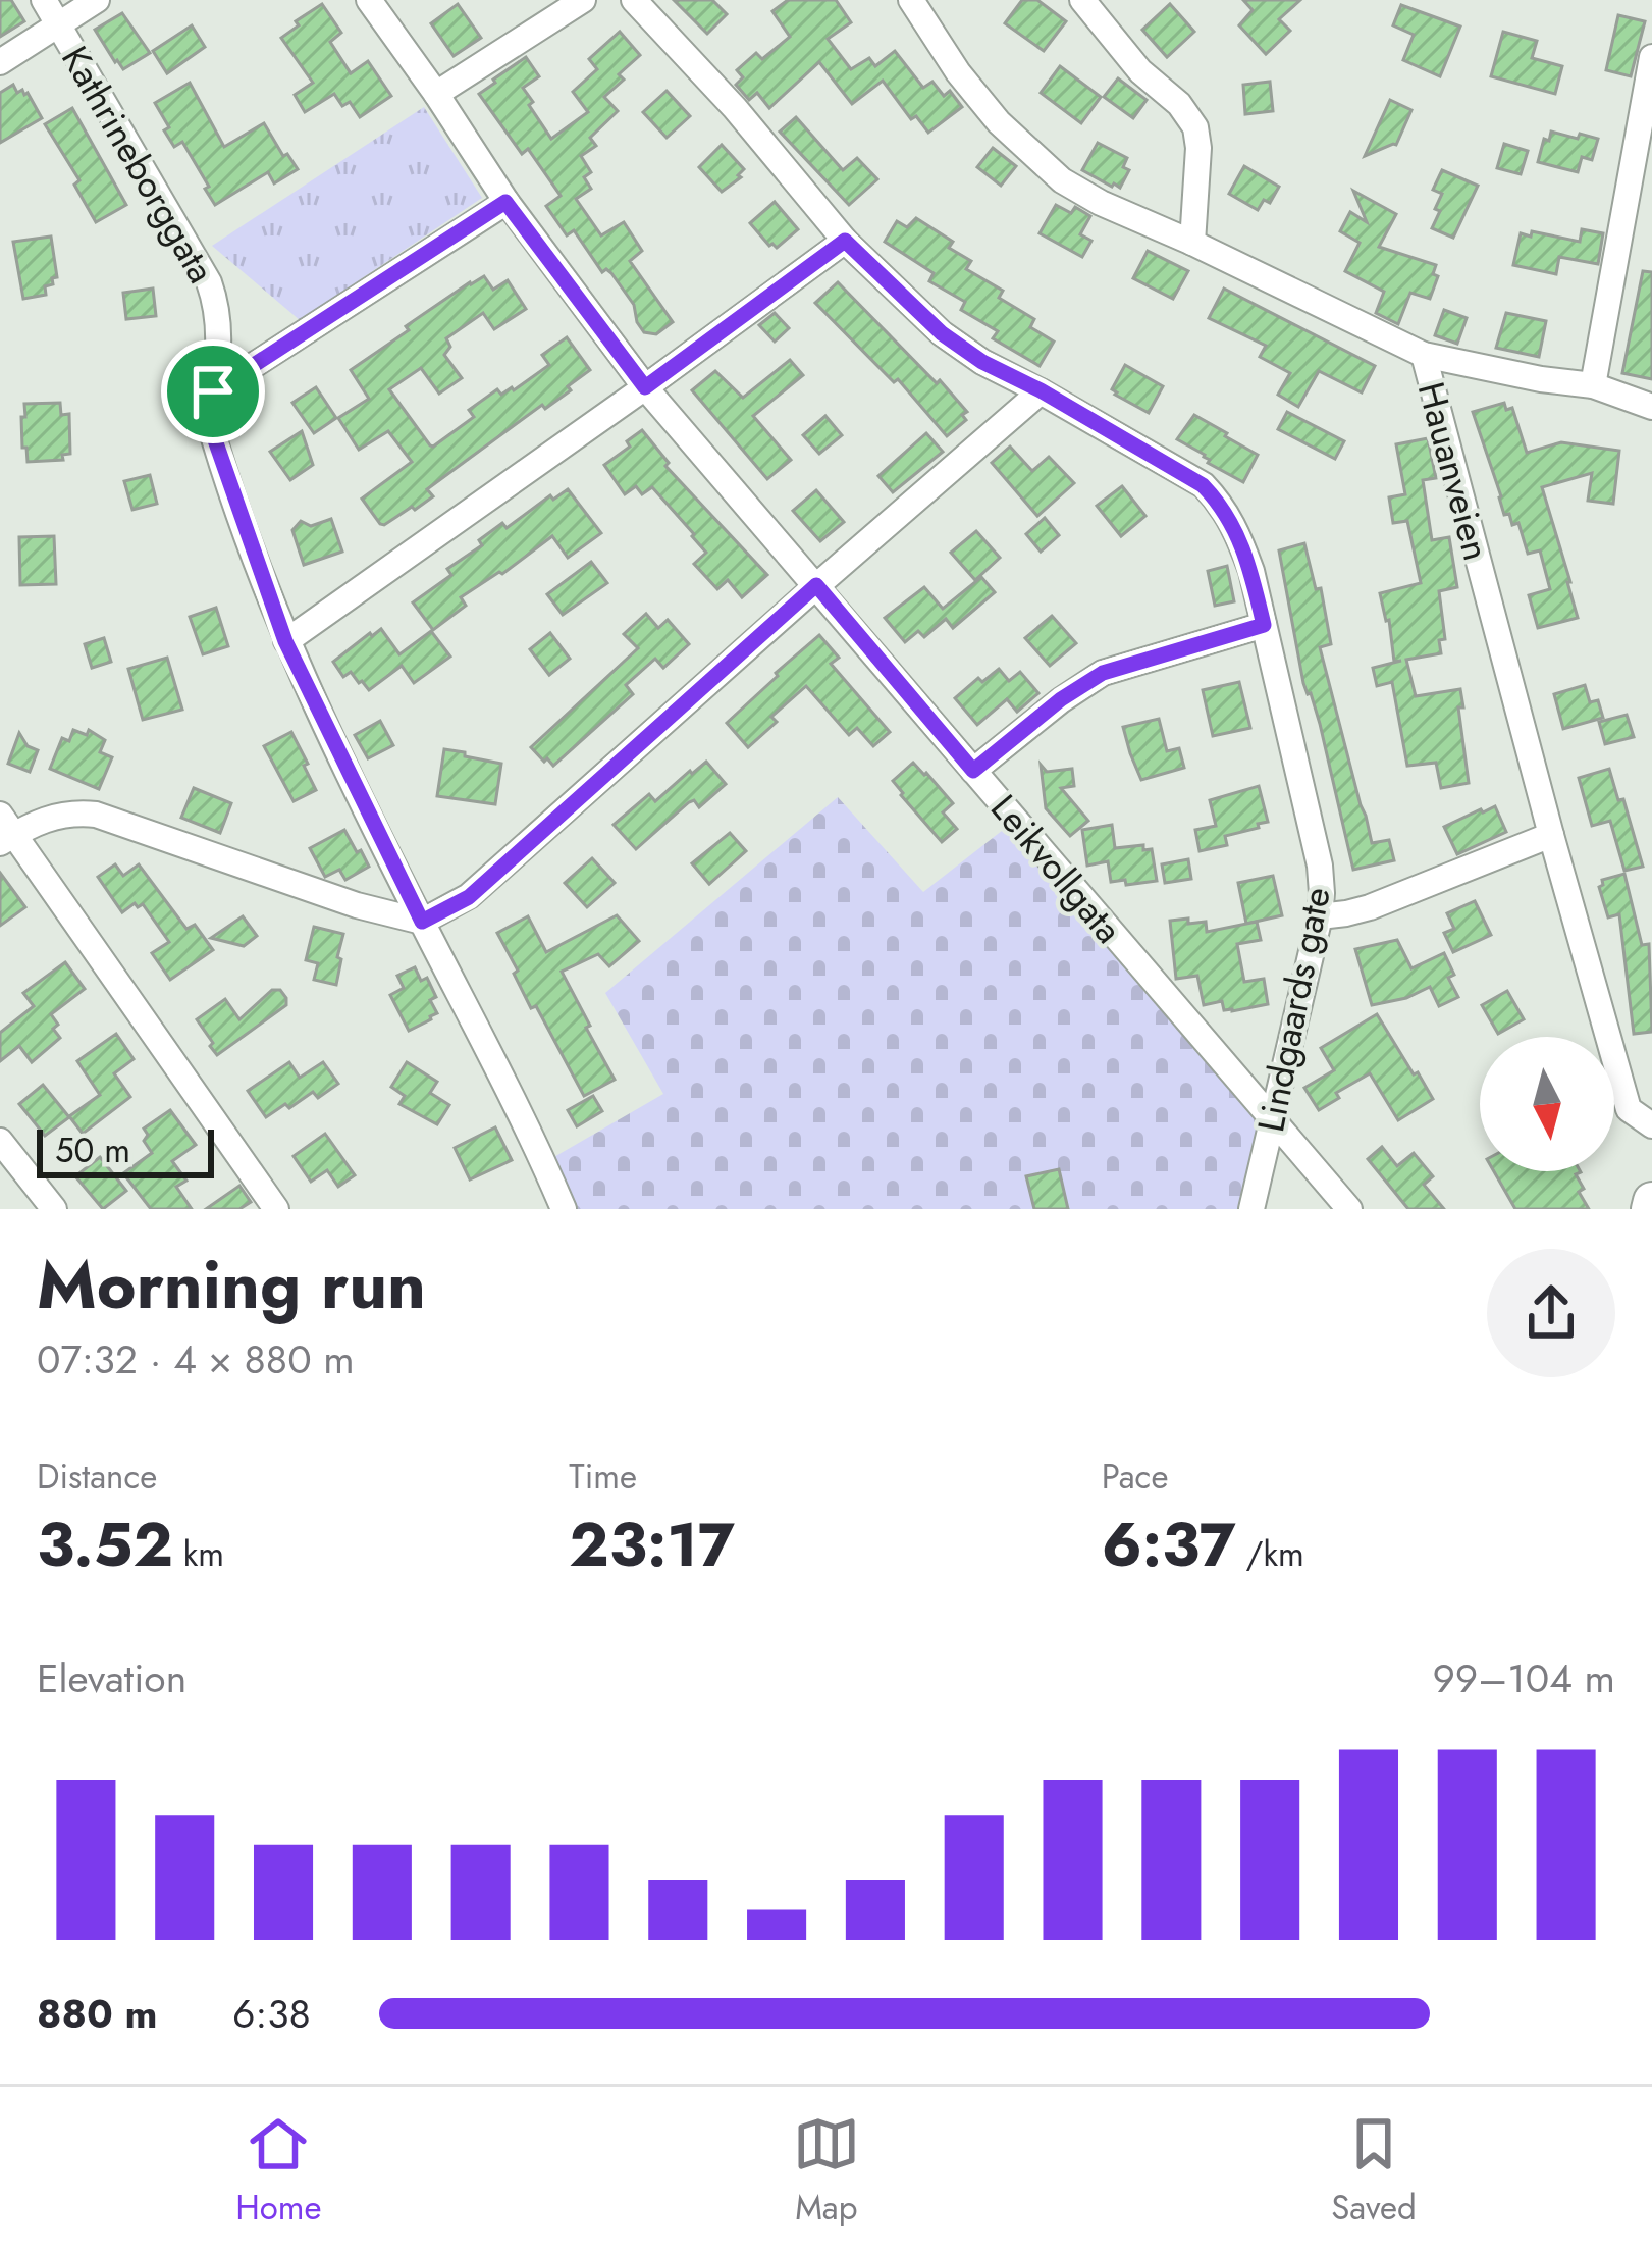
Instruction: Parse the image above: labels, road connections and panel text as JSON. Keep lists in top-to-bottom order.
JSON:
{
  "streets": {
    "street": [
      "Kathrineborggata",
      "Hauanveien",
      "Leikvollgata",
      "Lindgaards gate"
    ]
  },
  "crossings": [
    ["Leikvollgata", "Lindgaards gate"]
  ],
  "scale_bar": "50 m",
  "north": "bottom",
  "page": {
    "scale": "50 m",
    "heading": ["Morning run", "07:32 · 4 × 880 m"],
    "stats": [
      ["Distance", "3.52 km"],
      ["Time", "23:17"],
      ["Pace", "6:37 /km"]
    ],
    "chart": ["Elevation", "99–104 m"],
    "list": [
      {
        "name": "880 m",
        "note": "6:38"
      }
    ],
    "tabs": ["Home", "Map", "Saved"]
  }
}
